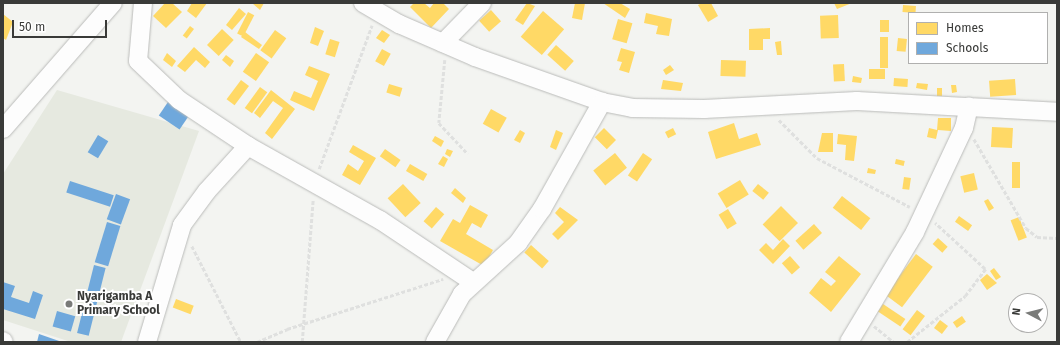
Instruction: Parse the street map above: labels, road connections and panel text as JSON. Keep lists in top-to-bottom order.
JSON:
{
  "places": ["Nyarigamba A Primary School"],
  "legend": ["Homes", "Schools"],
  "scale_bar": "50 m",
  "north": "left"
}
